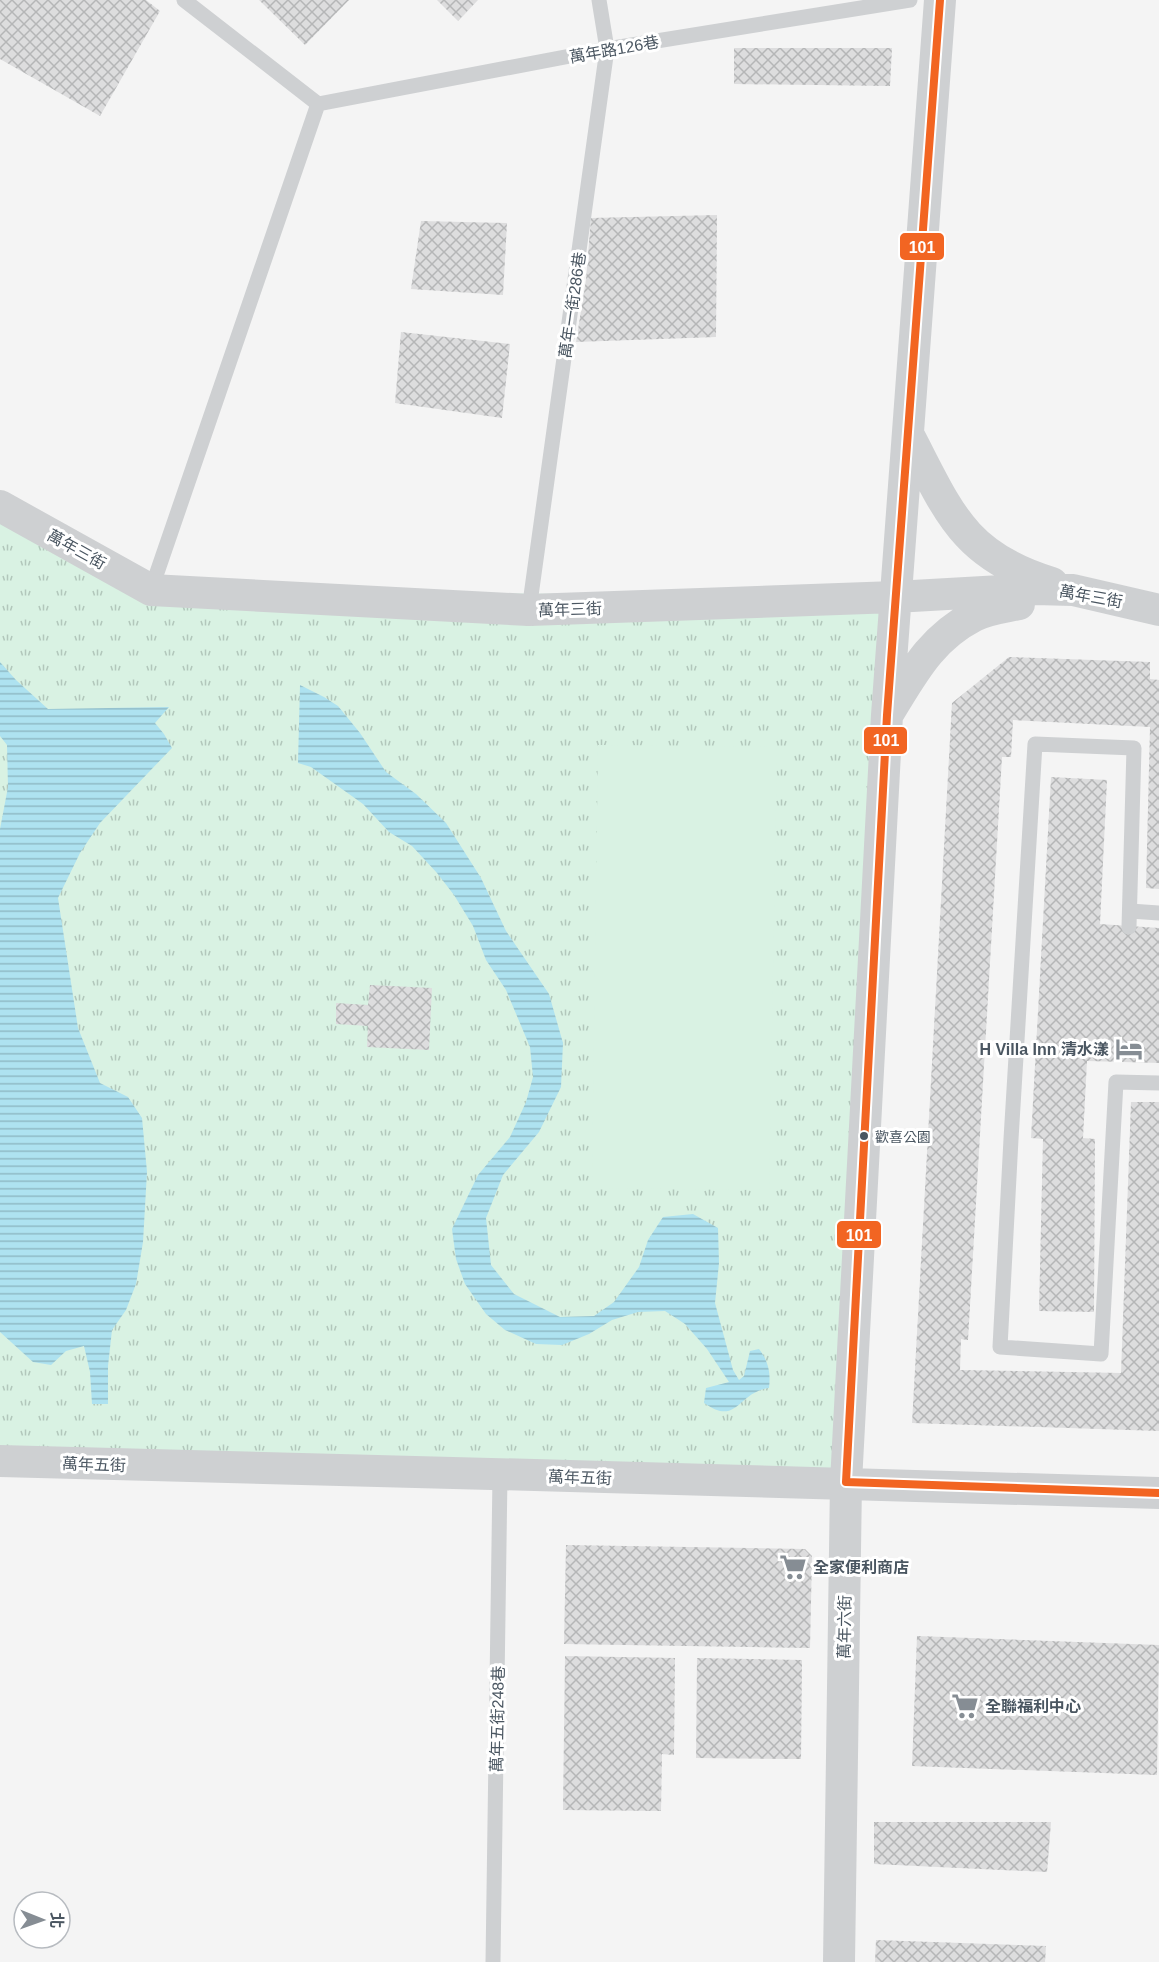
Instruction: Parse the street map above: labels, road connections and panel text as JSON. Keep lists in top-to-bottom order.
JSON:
{
  "streets": {
    "street": ["萬年三街", "萬年五街", "萬年六街"],
    "lane": ["萬年路126巷", "萬年一街286巷", "萬年五街248巷"]
  },
  "crossings": [
    ["萬年路126巷", "萬年一街286巷"],
    ["萬年一街286巷", "萬年三街"],
    ["萬年三街", "萬年六街"],
    ["萬年五街", "萬年六街"],
    ["萬年五街", "萬年五街248巷"]
  ],
  "places": {
    "hotel": ["H Villa Inn 清水漾"],
    "other": ["歡喜公園"],
    "supermarket": ["全家便利商店", "全聯福利中心"]
  },
  "lines": ["transit line 101"],
  "north": "right"
}
